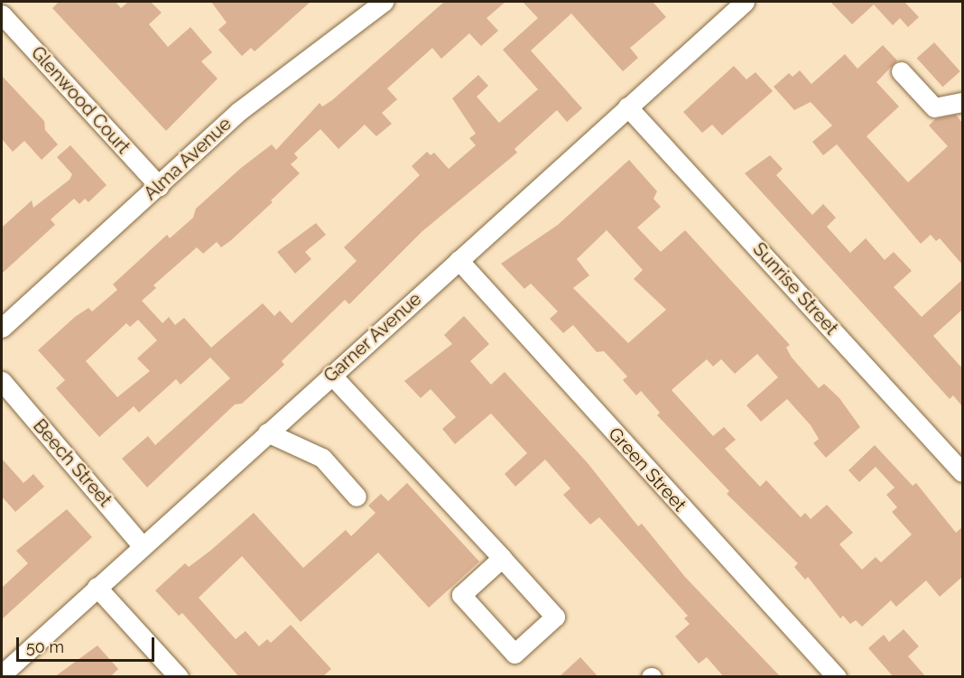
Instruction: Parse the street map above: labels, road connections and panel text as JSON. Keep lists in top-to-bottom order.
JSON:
{
  "streets": {
    "street": [
      "Glenwood Court",
      "Alma Avenue",
      "Sunrise Street",
      "Garner Avenue",
      "Beech Street",
      "Green Street"
    ]
  },
  "crossings": [
    ["Glenwood Court", "Alma Avenue"],
    ["Sunrise Street", "Garner Avenue"],
    ["Garner Avenue", "Beech Street"],
    ["Garner Avenue", "Green Street"]
  ],
  "scale_bar": "50 m"
}
